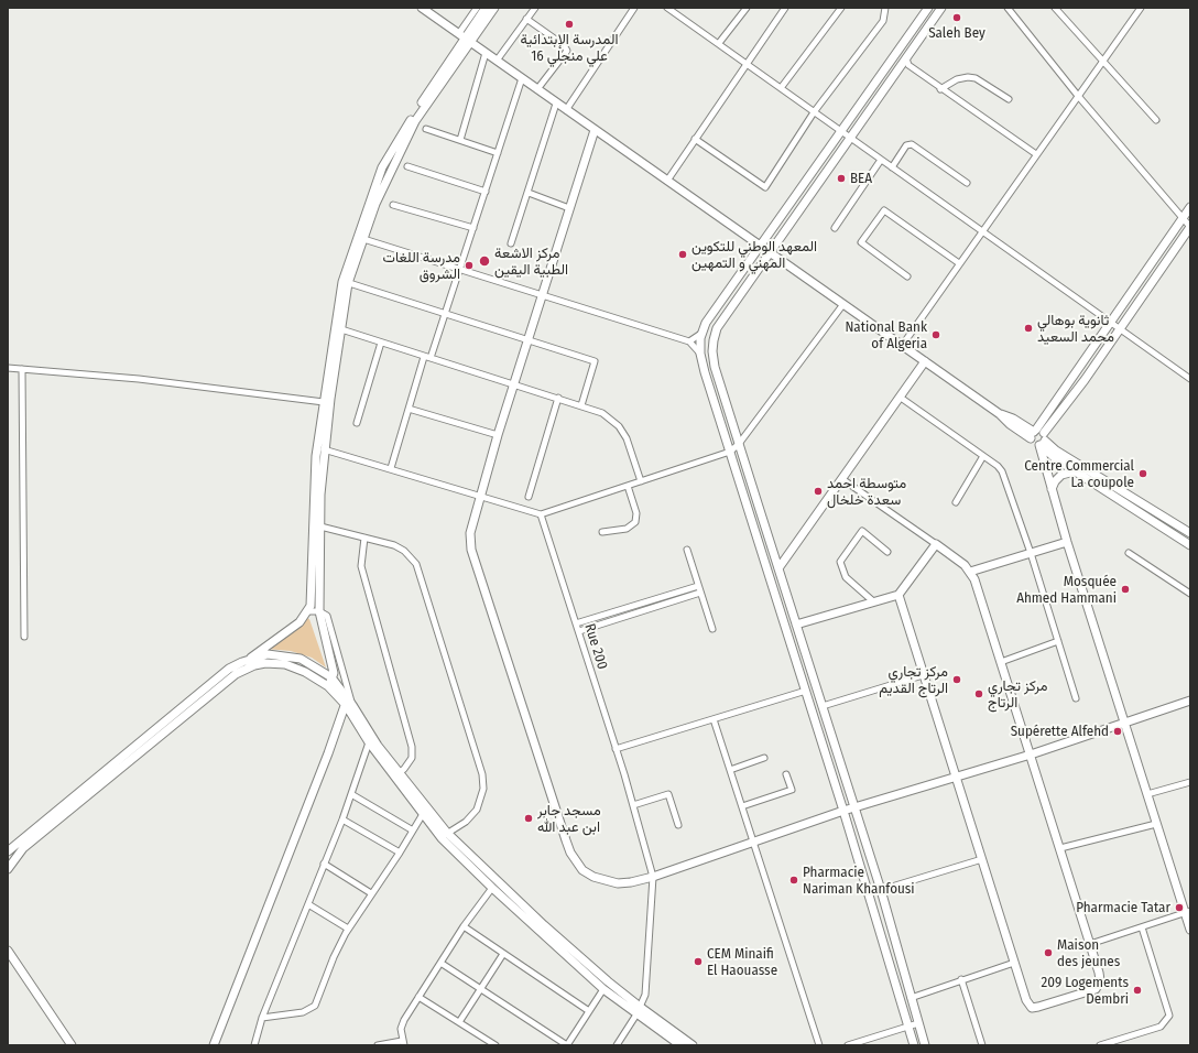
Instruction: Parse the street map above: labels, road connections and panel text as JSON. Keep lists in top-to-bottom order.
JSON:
{
  "streets": {
    "street": ["Rue 200"]
  },
  "places": [
    "Saleh Bey",
    "المدرسة الإبتدائية علي منجلي 16",
    "BEA",
    "المعهد الوطني للتكوين المهني و التمهين",
    "مركز الاشعة الطبية اليقين",
    "مدرسة اللغات الشروق",
    "ثانوية بوهالي محمد السعيد",
    "National Bank of Algeria",
    "Centre Commercial La coupole",
    "متوسطة احمد سعدة خلخال",
    "Mosquée Ahmed Hammani",
    "مركز تجاري الرتاج القديم",
    "مركز تجاري الرتاج",
    "Supérette Alfehd",
    "مسجد جابر ابن عبد الله",
    "Pharmacie Nariman Khanfousi",
    "Pharmacie Tatar",
    "Maison des jeunes",
    "CEM Minaifi El Haouasse",
    "209 Logements Dembri"
  ]
}
